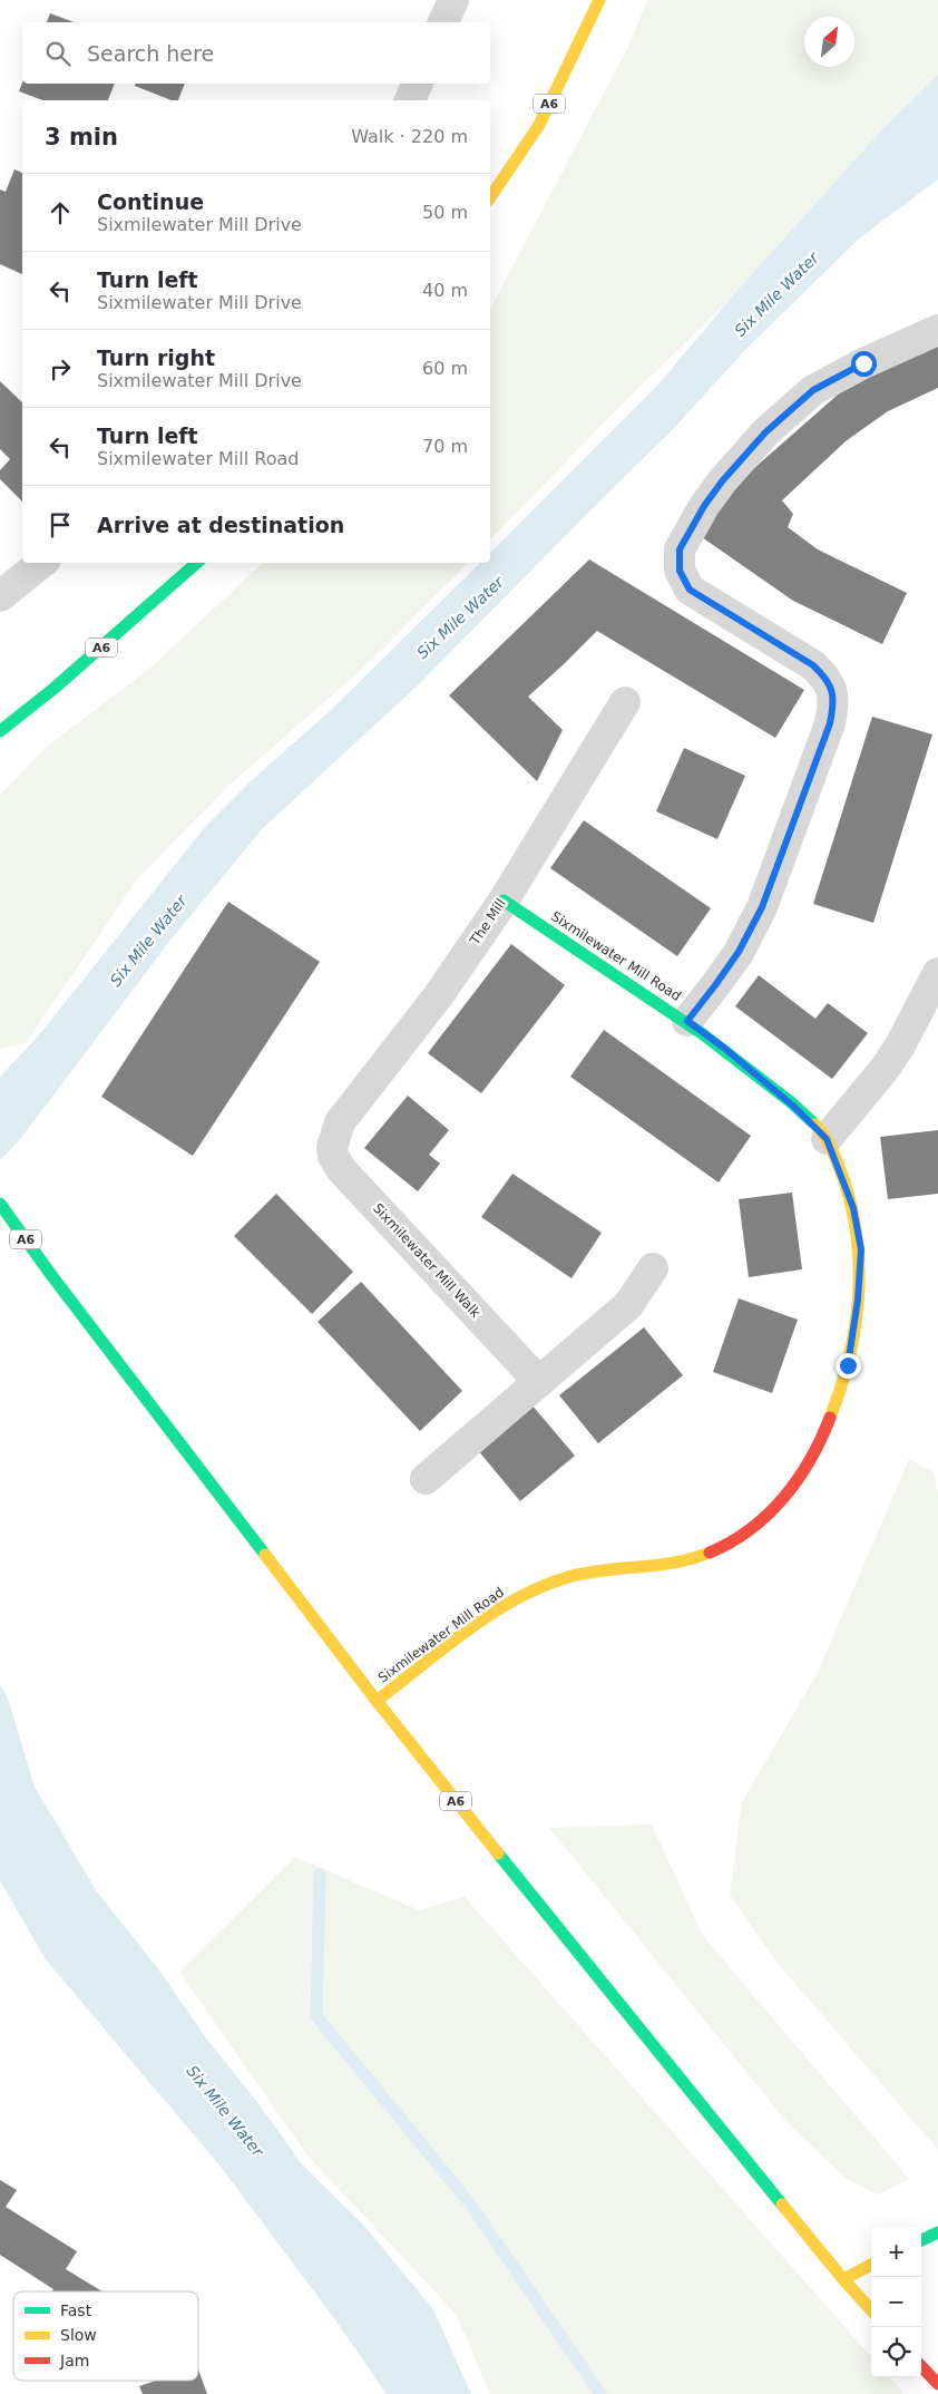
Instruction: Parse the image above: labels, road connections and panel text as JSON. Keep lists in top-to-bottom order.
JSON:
{
  "streets": {
    "main road": ["A6", "Sixmilewater Mill Road"],
    "street": ["The Mill", "Sixmilewater Mill Walk"]
  },
  "crossings": [
    ["A6", "Sixmilewater Mill Road"],
    ["The Mill", "Sixmilewater Mill Road"],
    ["The Mill", "Sixmilewater Mill Walk"]
  ],
  "water": ["Six Mile Water"],
  "legend": ["Fast", "Slow", "Jam"],
  "north": "top right",
  "page": {
    "search": "Search here",
    "heading": ["3 min", "Walk · 220 m"],
    "list": [
      ["Continue", "Sixmilewater Mill Drive", "50 m"],
      ["Turn left", "Sixmilewater Mill Drive", "40 m"],
      ["Turn right", "Sixmilewater Mill Drive", "60 m"],
      ["Turn left", "Sixmilewater Mill Road", "70 m"],
      "Arrive at destination"
    ],
    "map_buttons": ["+", "−"]
  }
}
